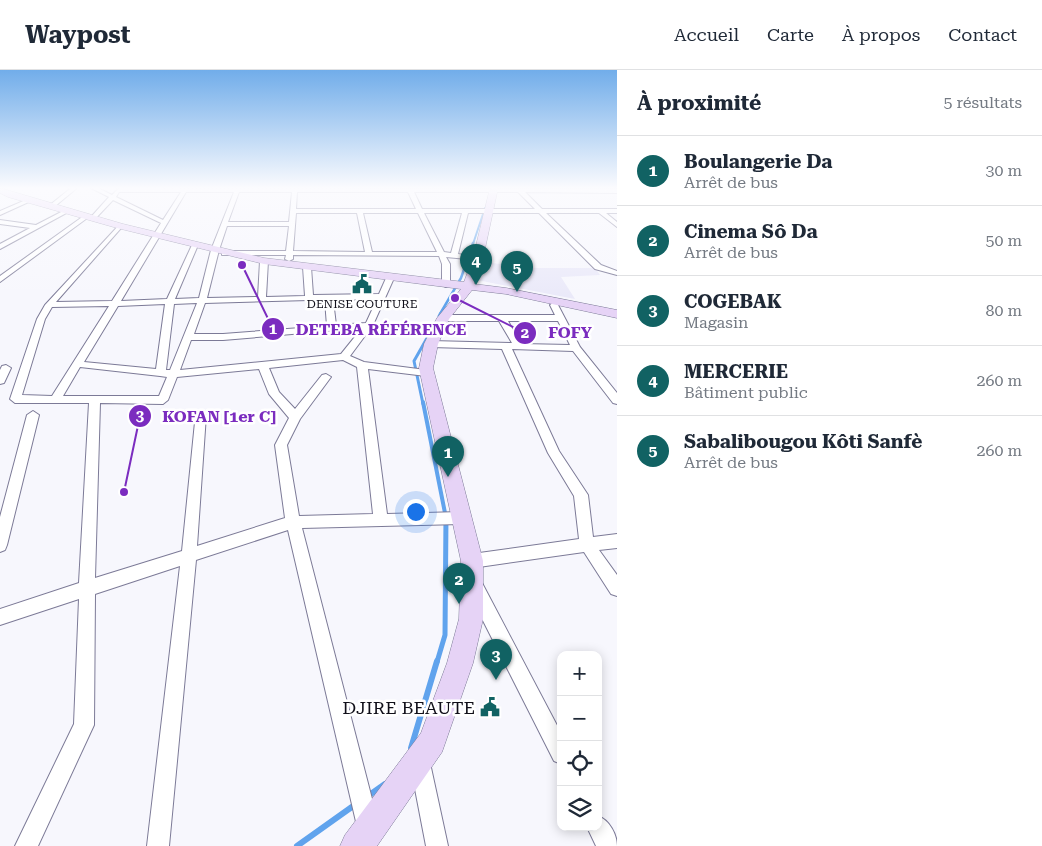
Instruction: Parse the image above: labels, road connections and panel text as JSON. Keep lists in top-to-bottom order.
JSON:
{
  "places": {
    "other": ["DETEBA RÉFÉRENCE", "FOFY", "KOFAN [1er C]"],
    "public building": ["DENISE COUTURE", "DJIRE BEAUTE"]
  },
  "page": {
    "header": "Waypost",
    "nav": [
      "Accueil",
      "Carte",
      "À propos",
      "Contact"
    ],
    "heading": ["À proximité", "5 résultats"],
    "list": [
      {
        "mark": "1",
        "name": "Boulangerie Da",
        "note": "Arrêt de bus",
        "value": "30 m"
      },
      {
        "mark": "2",
        "name": "Cinema Sô Da",
        "note": "Arrêt de bus",
        "value": "50 m"
      },
      {
        "mark": "3",
        "name": "COGEBAK",
        "note": "Magasin",
        "value": "80 m"
      },
      {
        "mark": "4",
        "name": "MERCERIE",
        "note": "Bâtiment public",
        "value": "260 m"
      },
      {
        "mark": "5",
        "name": "Sabalibougou Kôti Sanfè",
        "note": "Arrêt de bus",
        "value": "260 m"
      }
    ],
    "pins": [
      "4",
      "5",
      "1",
      "2",
      "3"
    ],
    "map_buttons": ["+", "−"]
  }
}
